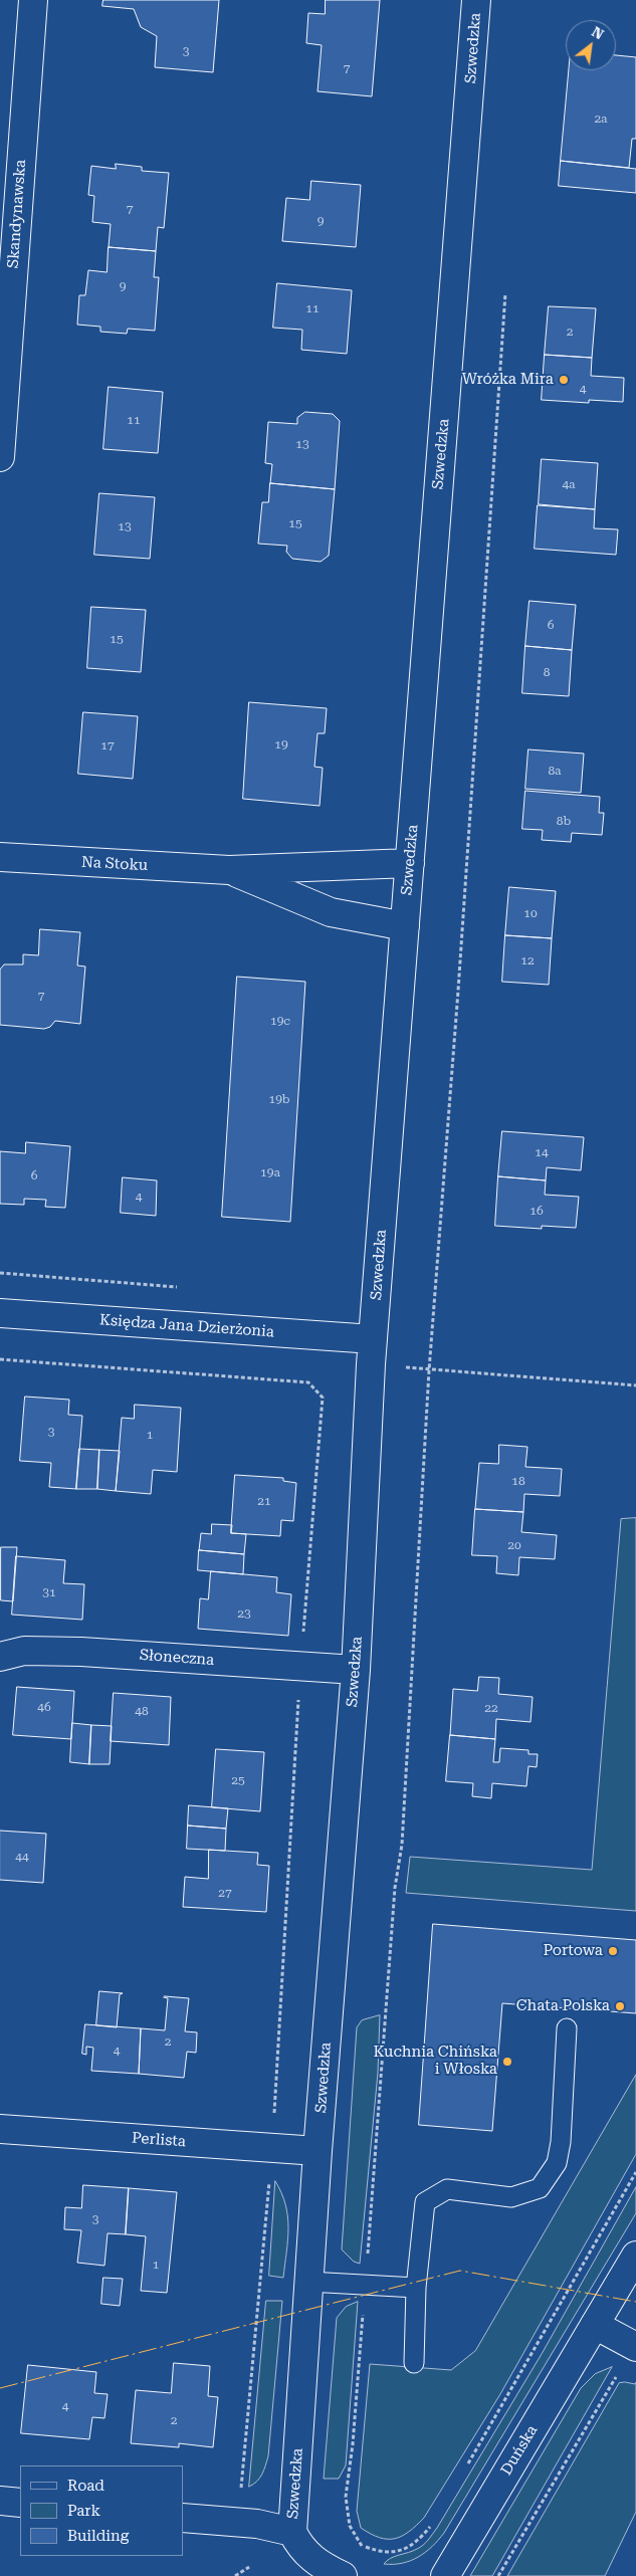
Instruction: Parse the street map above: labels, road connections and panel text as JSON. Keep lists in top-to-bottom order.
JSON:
{
  "streets": {
    "street": [
      "Szwedzka",
      "Skandynawska",
      "Na Stoku",
      "Księdza Jana Dzierżonia",
      "Słoneczna",
      "Perlista",
      "Duńska"
    ]
  },
  "crossings": [
    ["Szwedzka", "Na Stoku"],
    ["Szwedzka", "Księdza Jana Dzierżonia"],
    ["Szwedzka", "Słoneczna"],
    ["Szwedzka", "Perlista"]
  ],
  "places": [
    "Wróżka Mira",
    "Portowa",
    "Chata Polska",
    "Kuchnia Chińska i Włoska"
  ],
  "house_numbers": [
    "3",
    "7",
    "2a",
    "7",
    "9",
    "9",
    "11",
    "2",
    "4",
    "11",
    "13",
    "4a",
    "15",
    "13",
    "6",
    "15",
    "8",
    "19",
    "17",
    "8a",
    "8b",
    "10",
    "12",
    "7",
    "19c",
    "19b",
    "14",
    "19a",
    "6",
    "4",
    "16",
    "3",
    "1",
    "18",
    "21",
    "20",
    "31",
    "23",
    "46",
    "22",
    "48",
    "25",
    "44",
    "27",
    "2",
    "4",
    "3",
    "1",
    "4",
    "2"
  ],
  "legend": ["Road", "Park", "Building"],
  "north": "top right"
}
